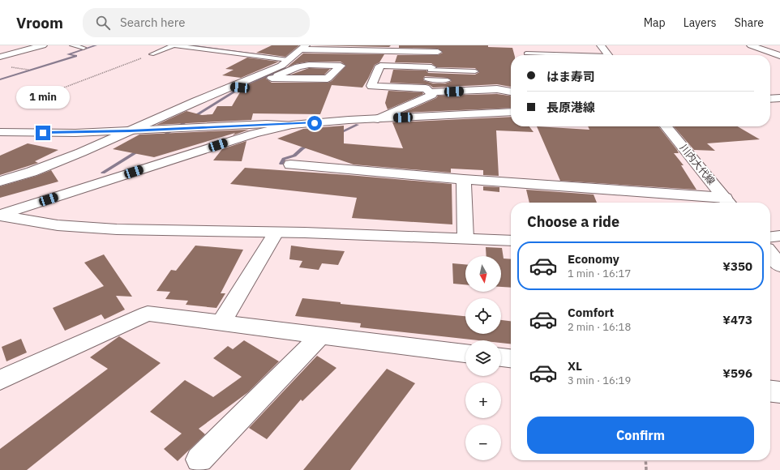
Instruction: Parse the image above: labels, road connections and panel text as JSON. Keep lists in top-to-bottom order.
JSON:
{
  "streets": {
    "main road": ["川内大代線"]
  },
  "north": "bottom",
  "page": {
    "header": "Vroom",
    "search": "Search here",
    "nav": ["Map", "Layers", "Share"],
    "banner": ["はま寿司", "長原港線"],
    "bubble": "1 min",
    "heading": "Choose a ride",
    "list": [
      {
        "name": "Economy",
        "note": "1 min · 16:17",
        "value": "¥350"
      },
      {
        "name": "Comfort",
        "note": "2 min · 16:18",
        "value": "¥473"
      },
      {
        "name": "XL",
        "note": "3 min · 16:19",
        "value": "¥596"
      }
    ],
    "map_buttons": ["+", "−"],
    "buttons": "Confirm"
  }
}
